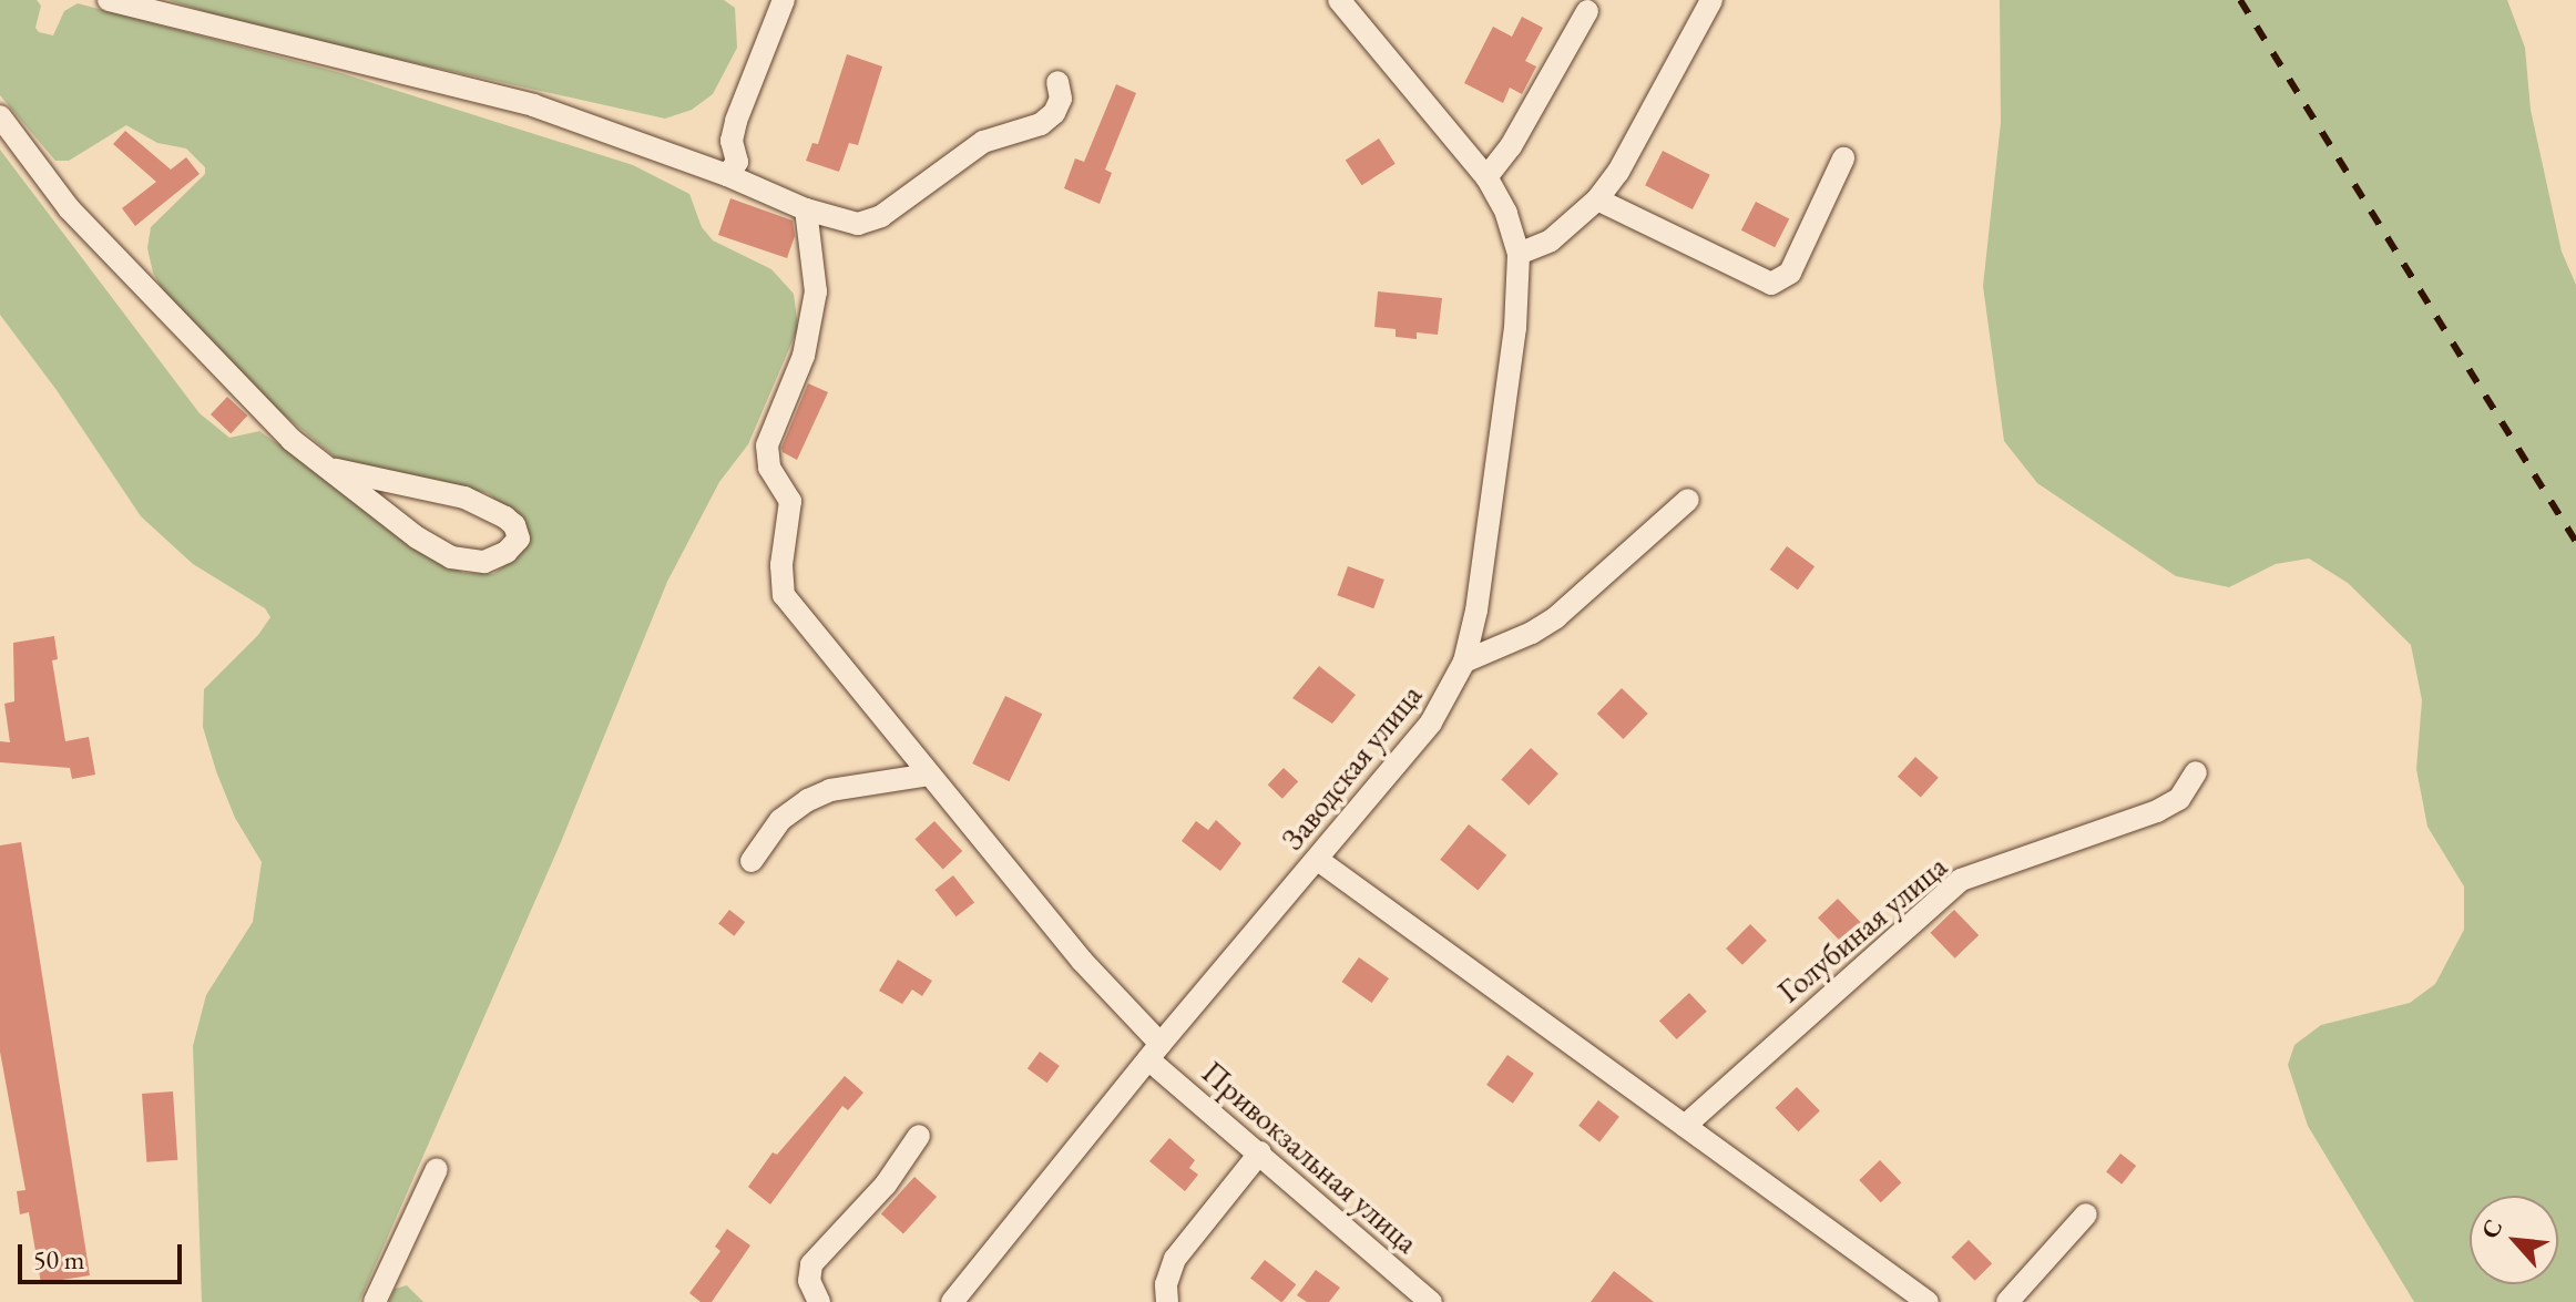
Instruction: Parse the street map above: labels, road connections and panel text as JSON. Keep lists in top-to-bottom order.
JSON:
{
  "streets": {
    "street": ["Заводская улица", "Голубиная улица", "Привокзальная улица"]
  },
  "crossings": [
    ["Заводская улица", "Привокзальная улица"]
  ],
  "scale_bar": "50 m",
  "north": "top left"
}
